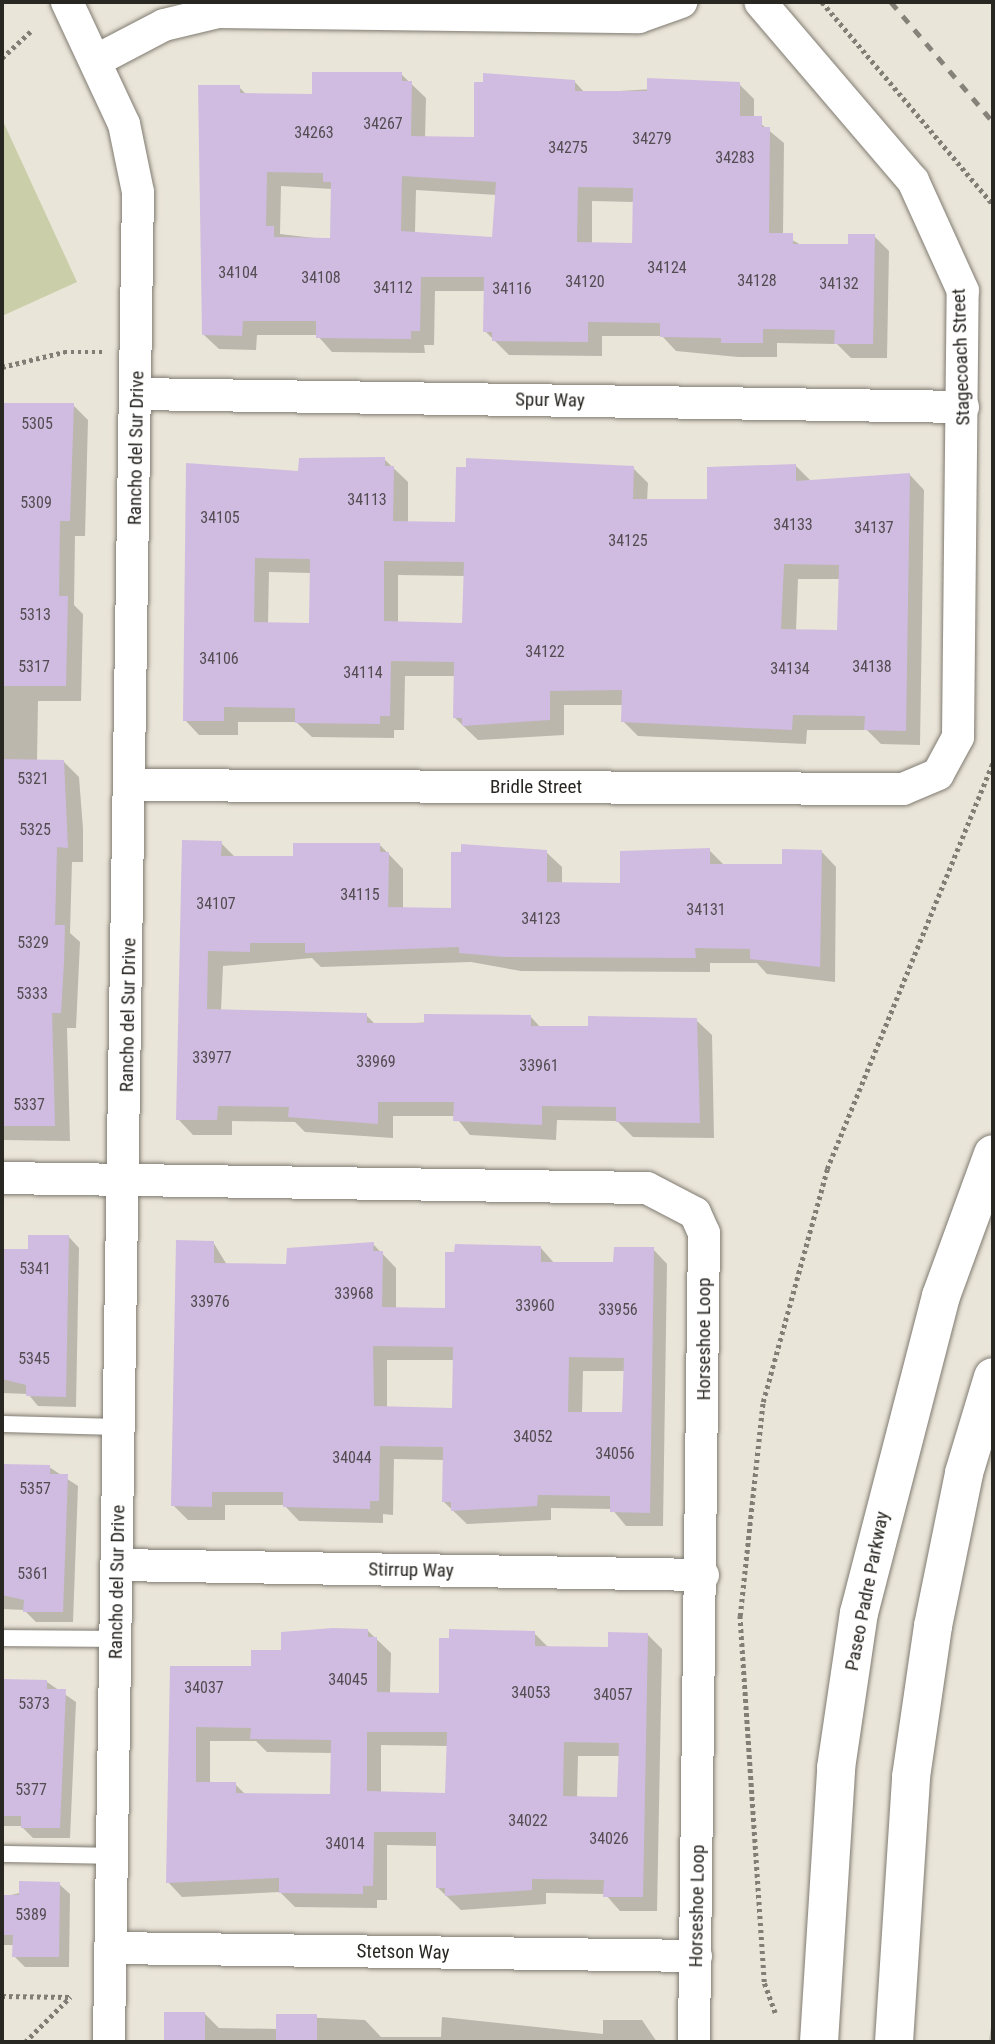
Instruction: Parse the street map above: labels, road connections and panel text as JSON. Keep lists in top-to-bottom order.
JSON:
{
  "streets": {
    "main road": ["Paseo Padre Parkway"],
    "street": [
      "Stagecoach Street",
      "Spur Way",
      "Rancho del Sur Drive",
      "Bridle Street",
      "Horseshoe Loop",
      "Stirrup Way",
      "Stetson Way"
    ]
  },
  "crossings": [
    ["Stagecoach Street", "Spur Way"],
    ["Stagecoach Street", "Bridle Street"],
    ["Spur Way", "Rancho del Sur Drive"],
    ["Rancho del Sur Drive", "Bridle Street"],
    ["Rancho del Sur Drive", "Horseshoe Loop"],
    ["Rancho del Sur Drive", "Stirrup Way"],
    ["Rancho del Sur Drive", "Stetson Way"],
    ["Horseshoe Loop", "Stirrup Way"],
    ["Horseshoe Loop", "Stetson Way"]
  ],
  "house_numbers": [
    "34267",
    "34263",
    "34279",
    "34275",
    "34283",
    "34124",
    "34104",
    "34108",
    "34128",
    "34120",
    "34132",
    "34112",
    "34116",
    "5305",
    "34113",
    "5309",
    "34105",
    "34133",
    "34137",
    "34125",
    "5313",
    "34122",
    "34106",
    "5317",
    "34138",
    "34134",
    "34114",
    "5321",
    "5325",
    "34115",
    "34107",
    "34131",
    "34123",
    "5329",
    "5333",
    "33977",
    "33969",
    "33961",
    "5337",
    "5341",
    "33968",
    "33976",
    "33960",
    "33956",
    "5345",
    "34052",
    "34056",
    "34044",
    "5357",
    "5361",
    "34045",
    "34037",
    "34053",
    "34057",
    "5373",
    "5377",
    "34022",
    "34026",
    "34014",
    "5389"
  ]
}
